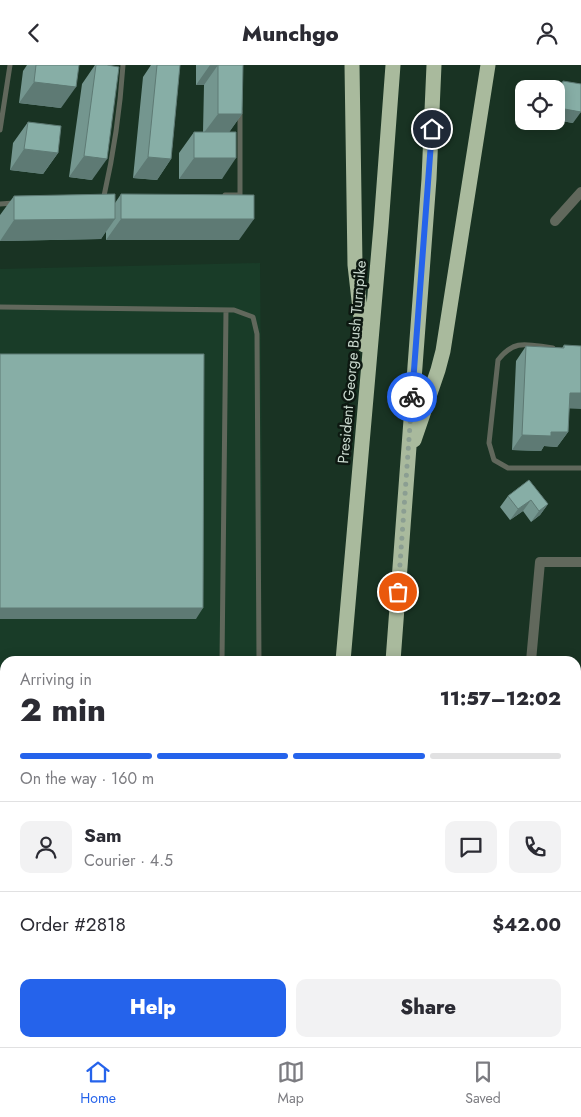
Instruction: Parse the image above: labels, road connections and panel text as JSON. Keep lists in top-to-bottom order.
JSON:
{
  "streets": {
    "highway": ["President George Bush Turnpike"]
  },
  "page": {
    "header": "Munchgo",
    "heading": ["2 min", "Arriving in", "11:57–12:02"],
    "panel": [
      "Sam",
      "Courier · 4.5",
      "Order #2818",
      "$42.00"
    ],
    "bar": "On the way · 160 m",
    "buttons": ["Help", "Share"],
    "tabs": ["Home", "Map", "Saved"]
  }
}
